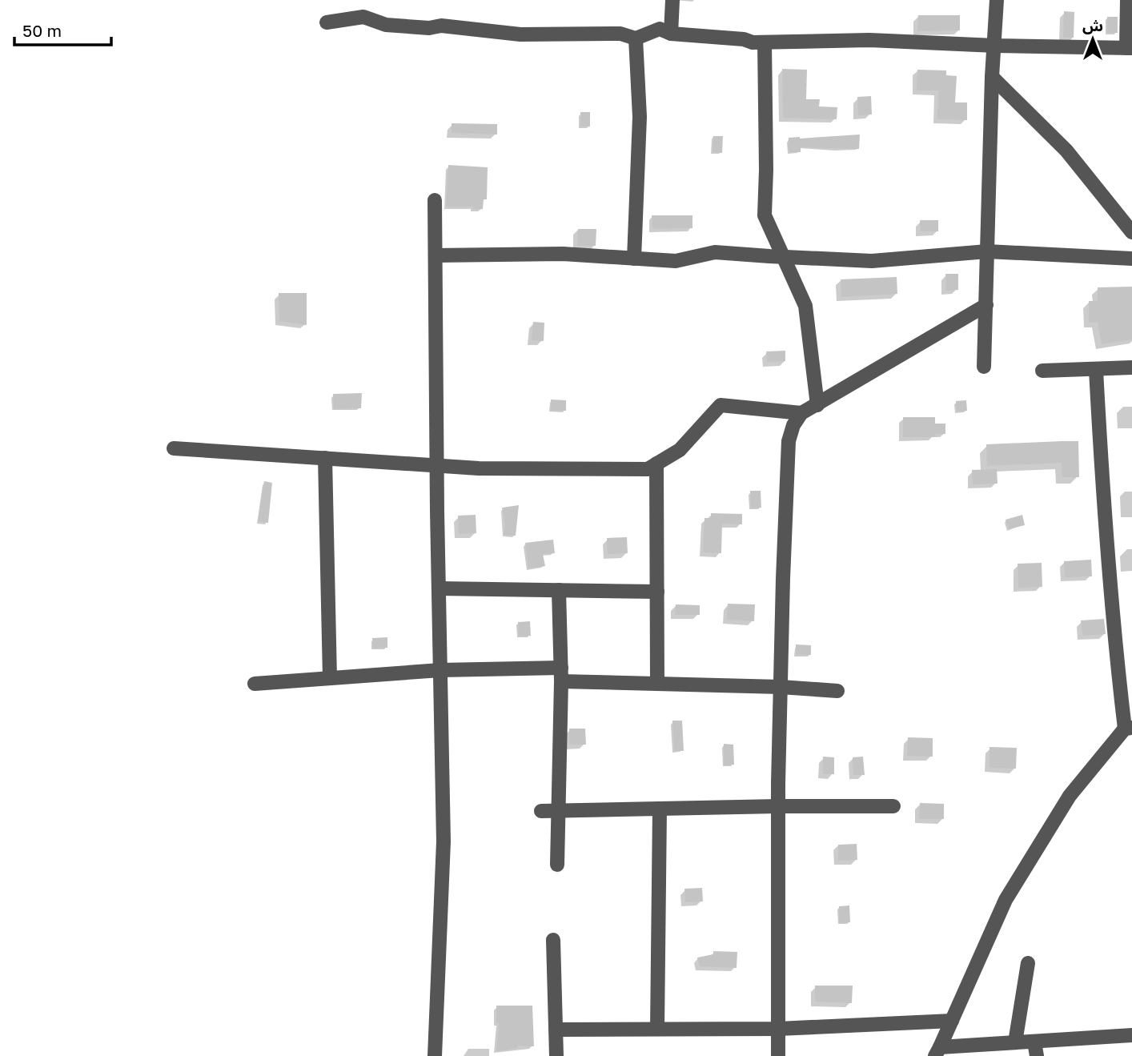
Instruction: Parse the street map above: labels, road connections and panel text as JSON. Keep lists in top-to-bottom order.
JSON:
{
  "scale_bar": "50 m",
  "north": "top"
}
